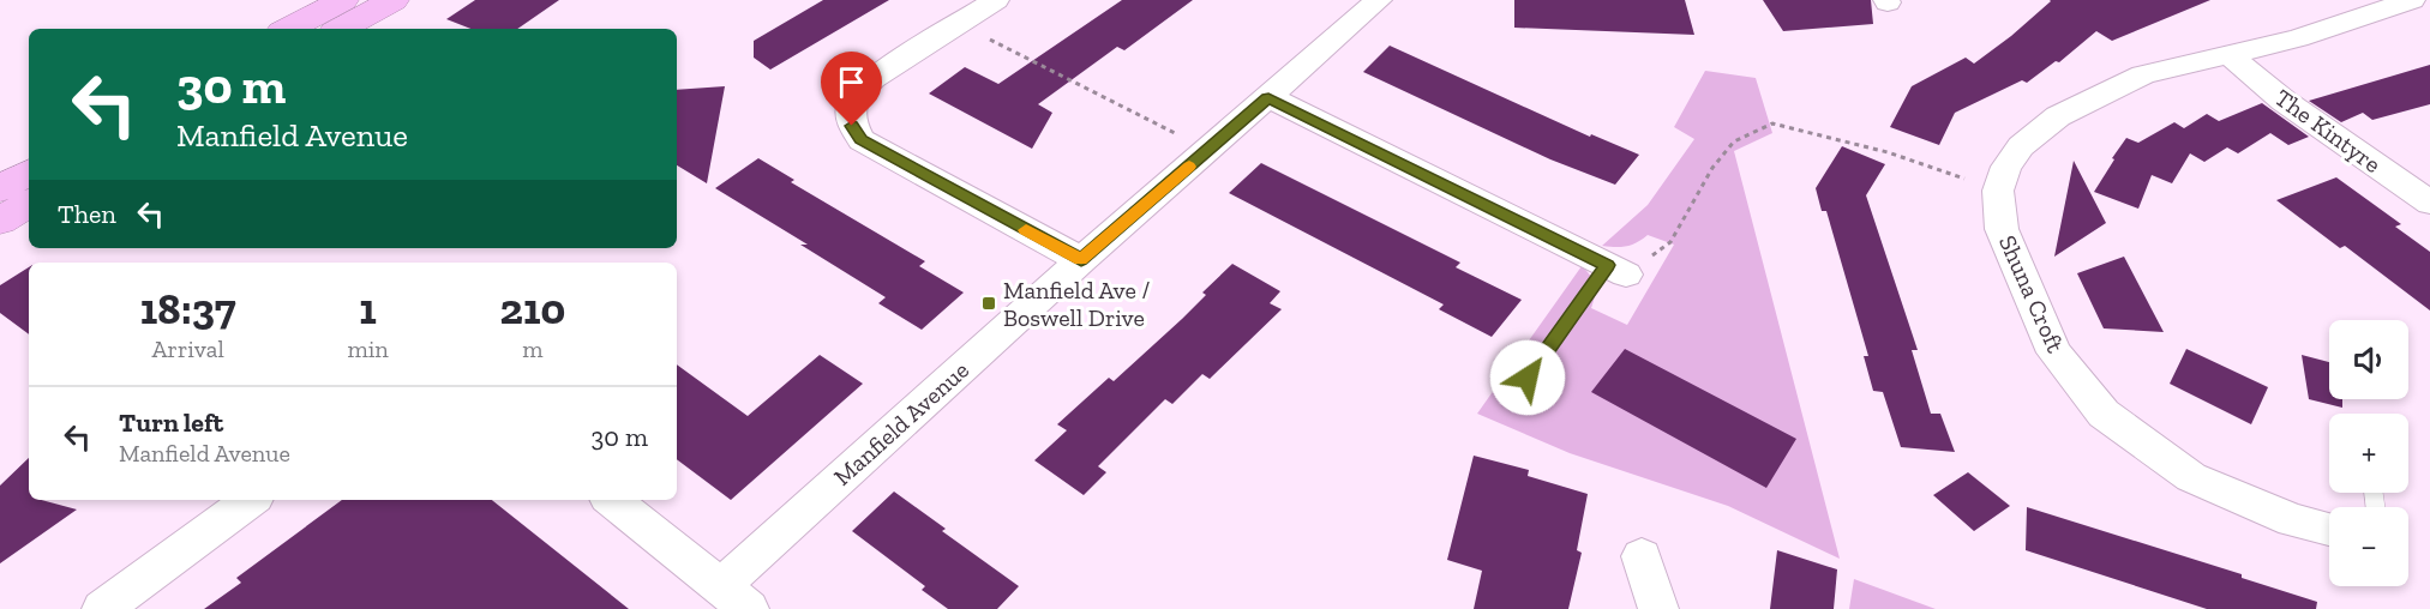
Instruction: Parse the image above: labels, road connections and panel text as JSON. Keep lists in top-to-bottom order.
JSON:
{
  "streets": {
    "street": ["The Kintyre", "Shuna Croft", "Manfield Avenue"]
  },
  "crossings": [
    ["The Kintyre", "Shuna Croft"]
  ],
  "places": {
    "transit": ["Manfield Ave / Boswell Drive"]
  },
  "page": {
    "turn": ["30 m", "Manfield Avenue"],
    "then": "Then",
    "eta": [
      "18:37",
      "Arrival",
      "1",
      "min",
      "210",
      "m"
    ],
    "map_buttons": ["+", "−"],
    "list": [
      {
        "name": "Turn left",
        "note": "Manfield Avenue",
        "value": "30 m"
      }
    ]
  }
}
